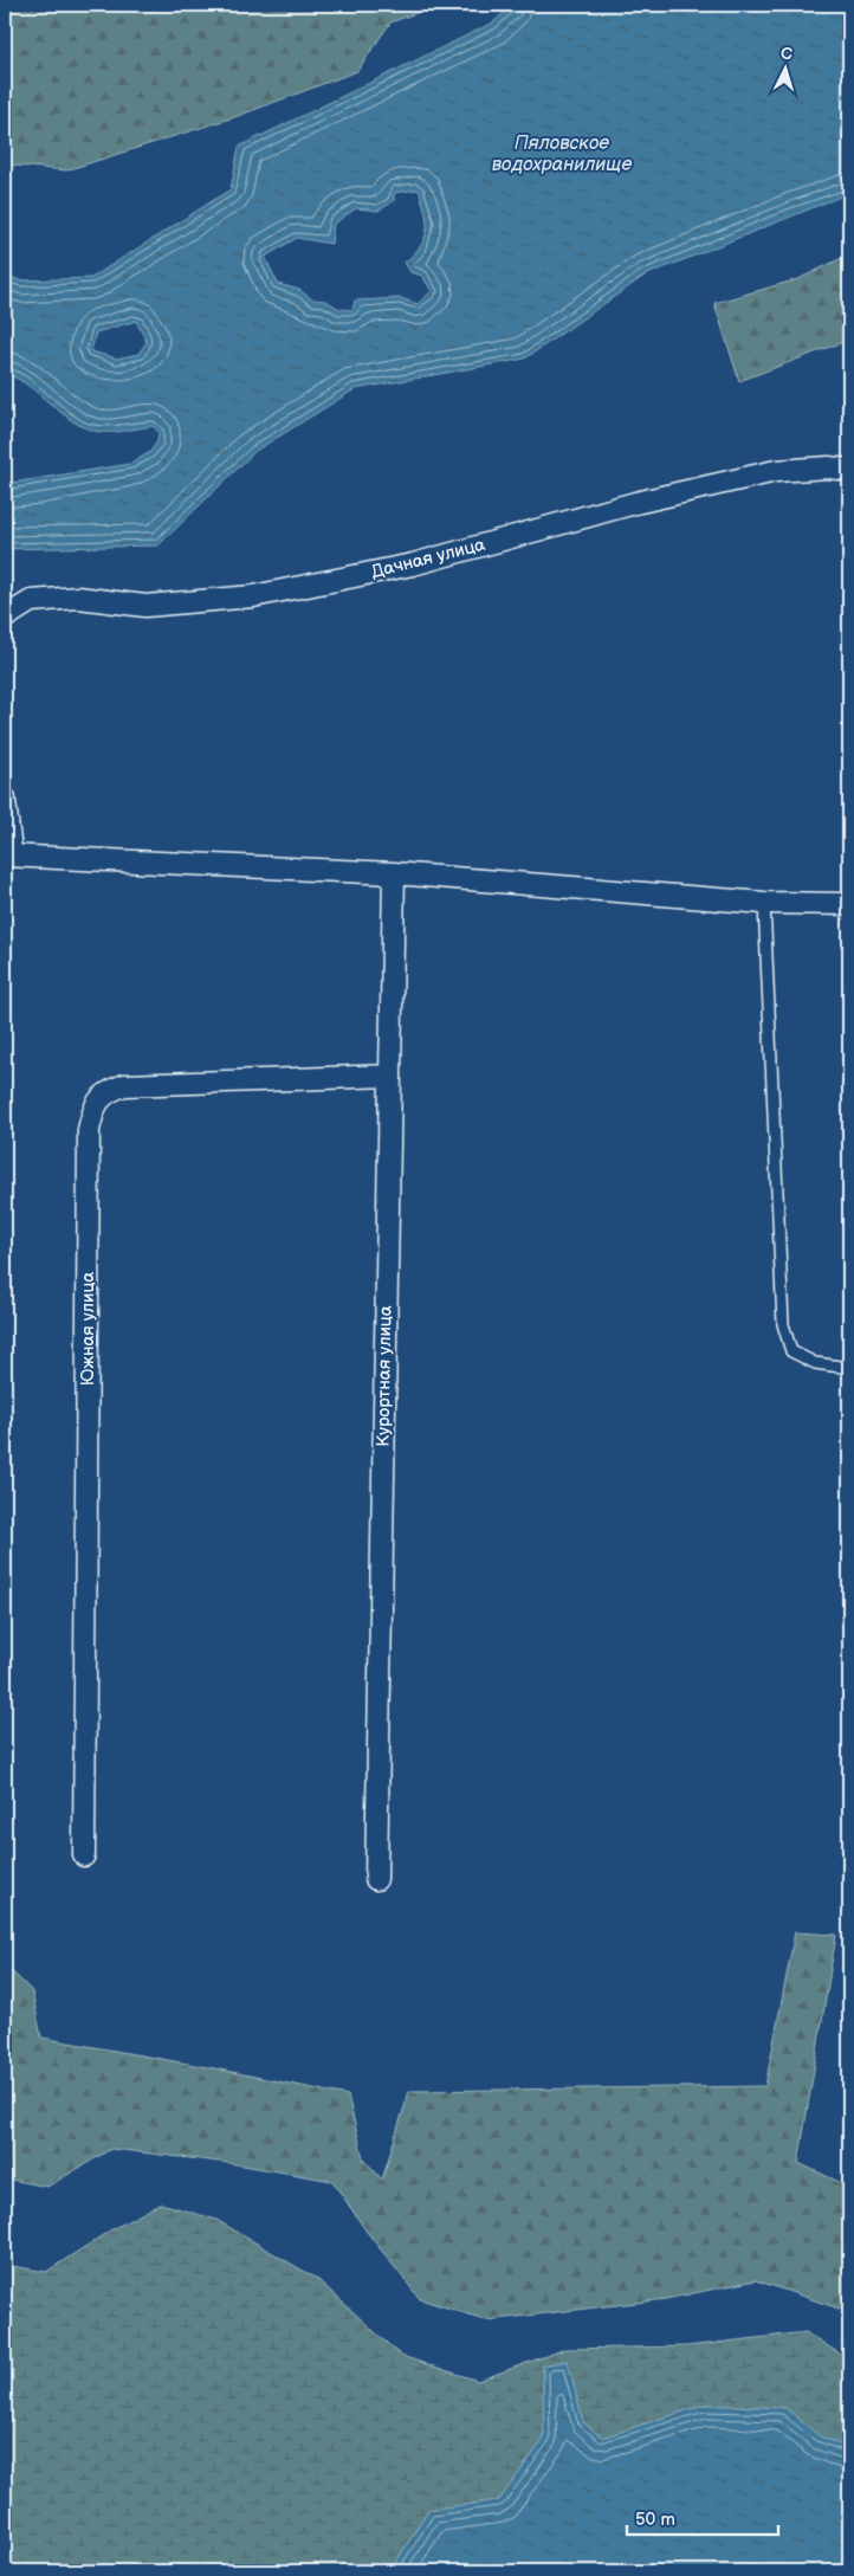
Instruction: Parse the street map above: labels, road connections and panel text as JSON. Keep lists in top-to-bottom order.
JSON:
{
  "streets": {
    "street": ["Дачная улица", "Южная улица", "Курортная улица"]
  },
  "crossings": [
    ["Южная улица", "Курортная улица"]
  ],
  "water": ["Пяловское водохранилище"],
  "scale_bar": "50 m",
  "north": "top"
}
